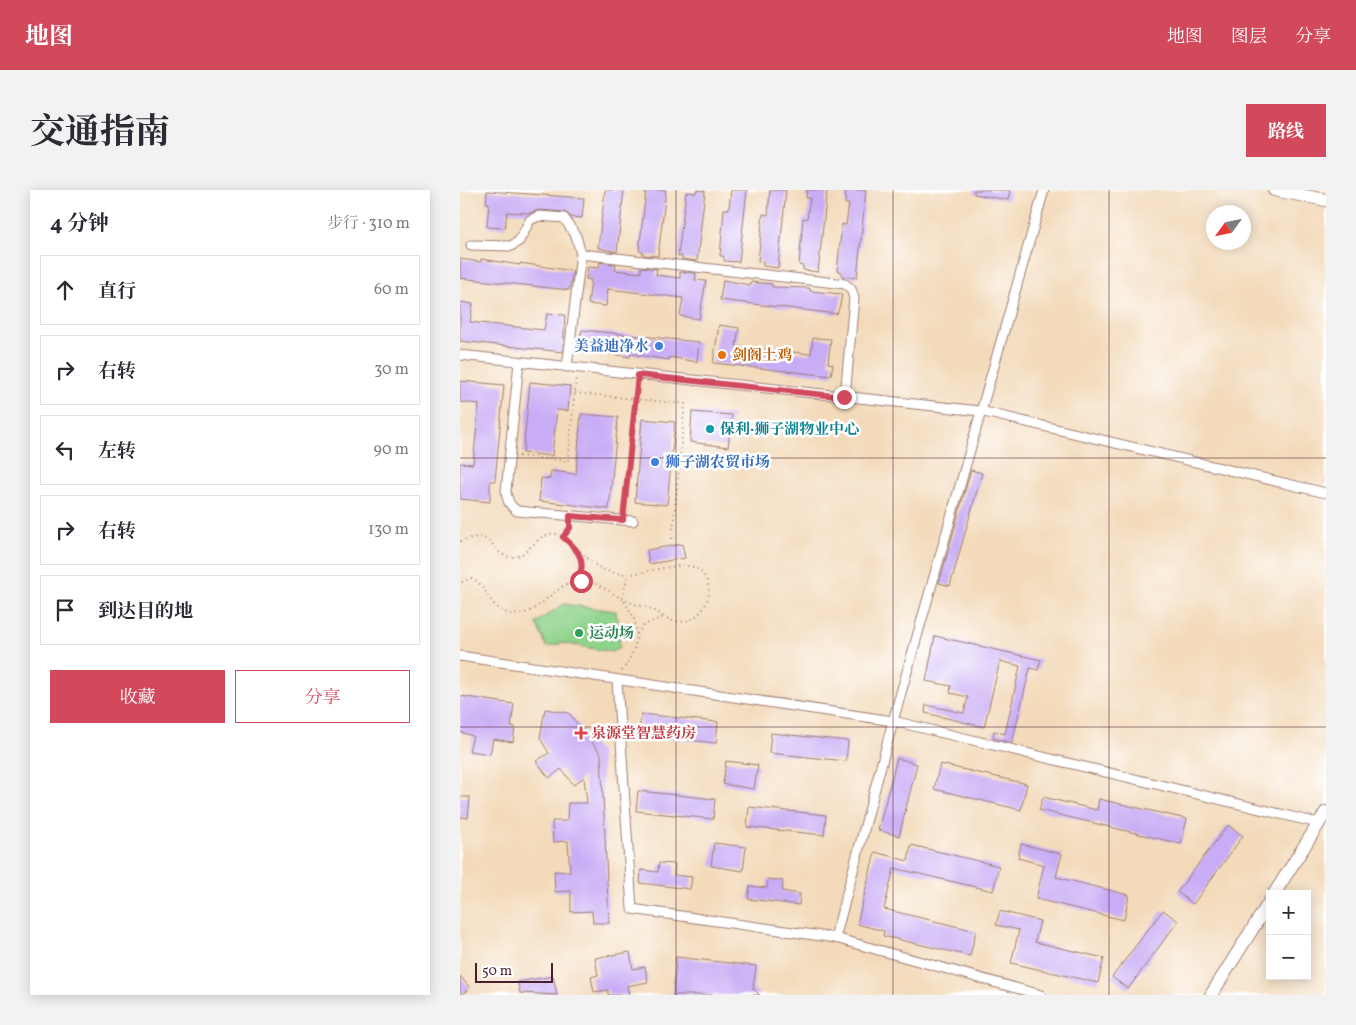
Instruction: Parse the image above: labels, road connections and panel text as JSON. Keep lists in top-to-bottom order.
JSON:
{
  "places": {
    "other": [
      "美益迪净水",
      "剑阁土鸡",
      "保利·狮子湖物业中心",
      "狮子湖农贸市场",
      "运动场"
    ],
    "health": ["泉源堂智慧药房"]
  },
  "scale_bar": "50 m",
  "north": "bottom left",
  "page": {
    "header": "地图",
    "nav": ["地图", "图层", "分享"],
    "title": "交通指南",
    "buttons": [
      "路线",
      ["收藏", "分享"]
    ],
    "heading": ["4 分钟", "步行 · 310 m"],
    "list": [
      ["直行", "60 m"],
      ["右转", "30 m"],
      ["左转", "90 m"],
      ["右转", "130 m"],
      "到达目的地"
    ],
    "map_buttons": ["+", "−"],
    "scale": "50 m"
  }
}
